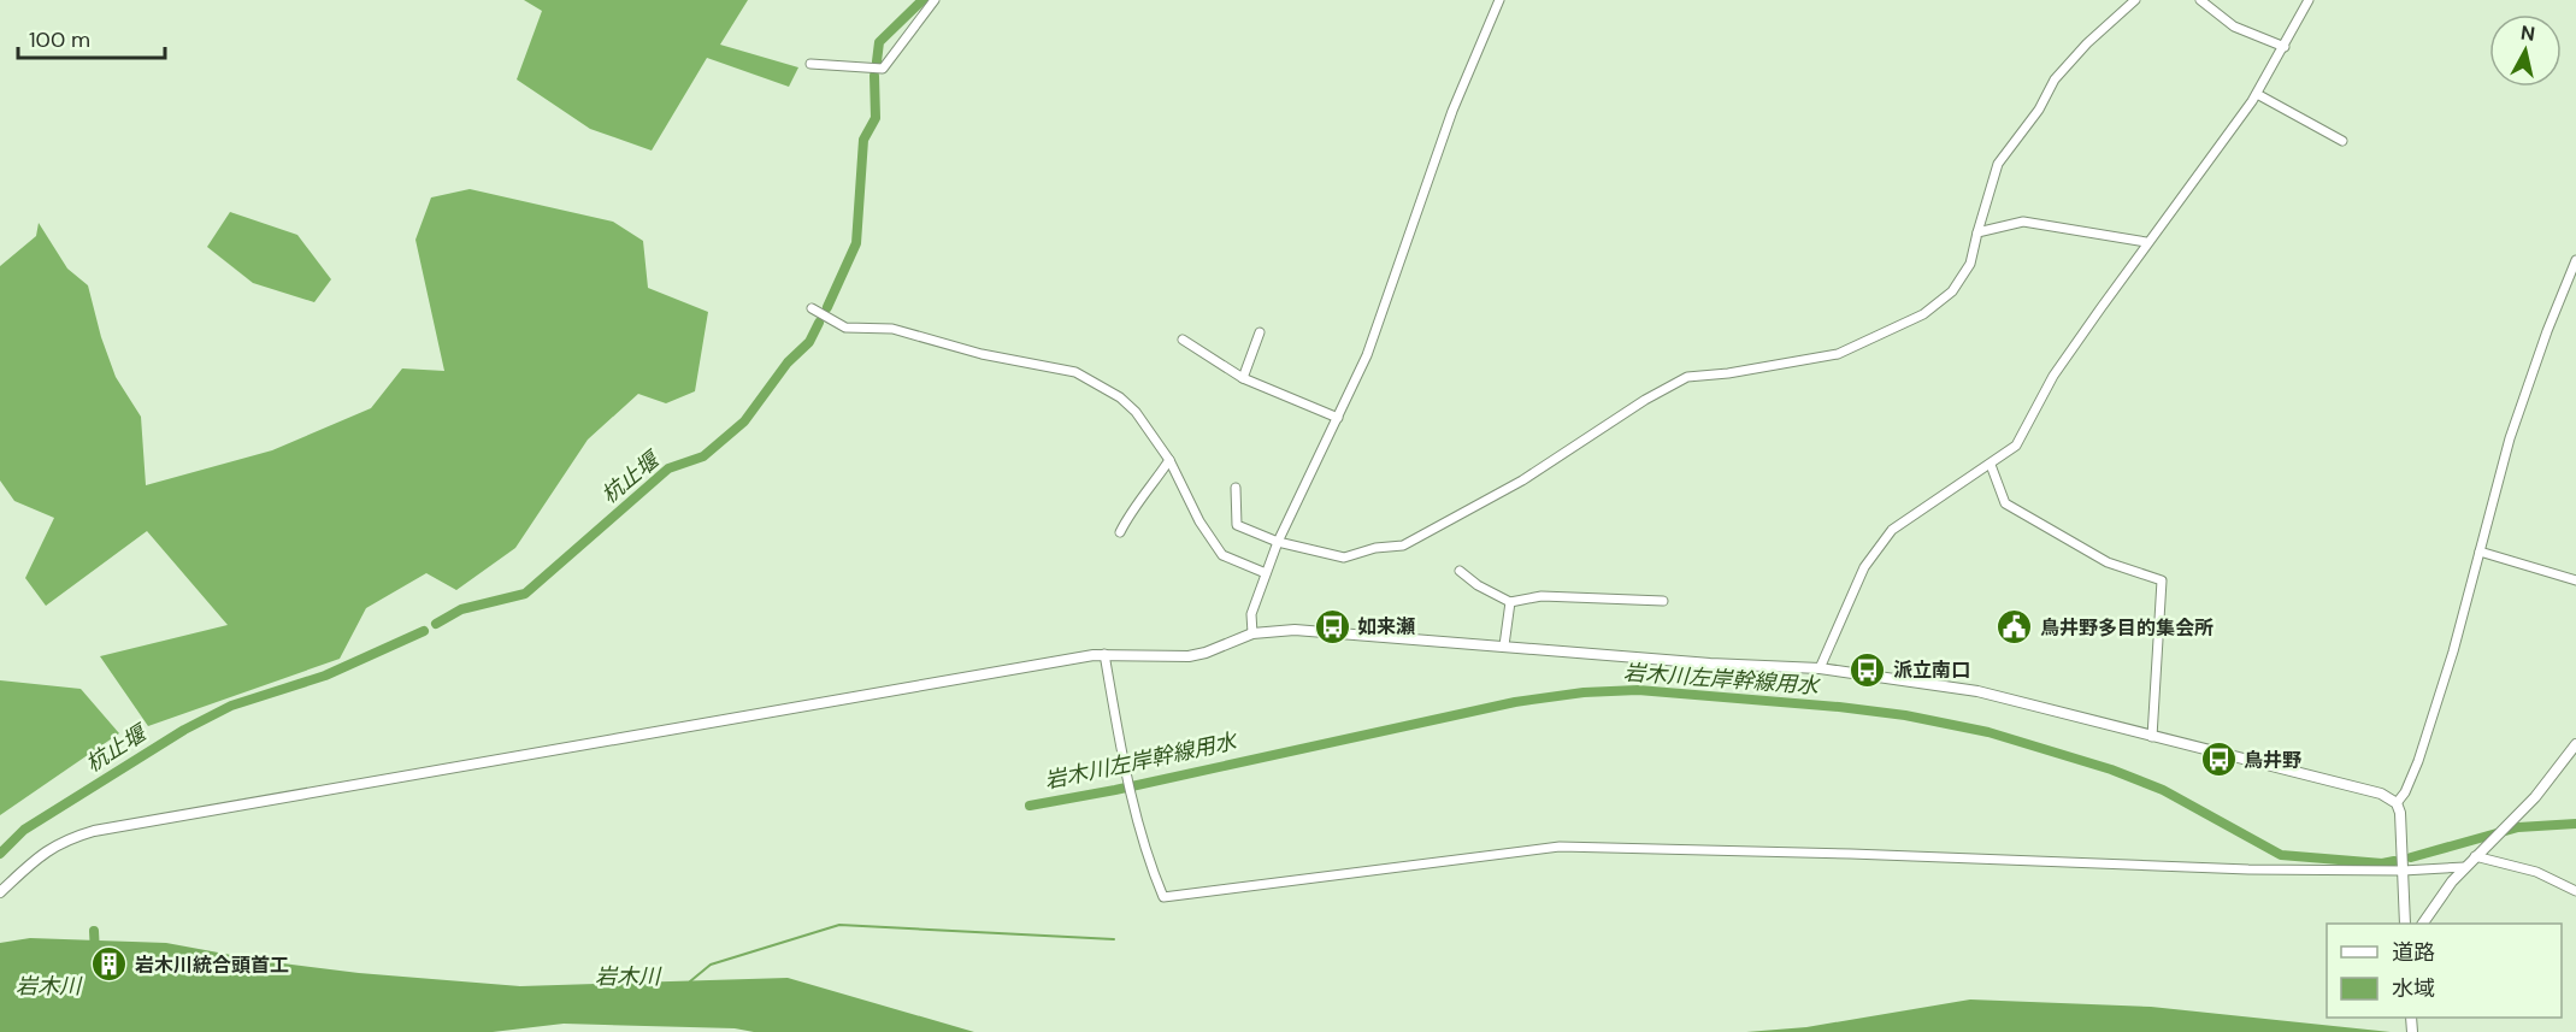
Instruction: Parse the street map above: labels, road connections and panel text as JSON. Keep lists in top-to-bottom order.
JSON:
{
  "water": ["杭止堰", "岩木川左岸幹線用水", "岩木川"],
  "places": {
    "bus stop": ["如来瀬", "派立南口", "鳥井野"],
    "public building": ["鳥井野多目的集会所"],
    "building": ["岩木川統合頭首工"]
  },
  "legend": ["道路", "水域"],
  "scale_bar": "100 m",
  "north": "top"
}
